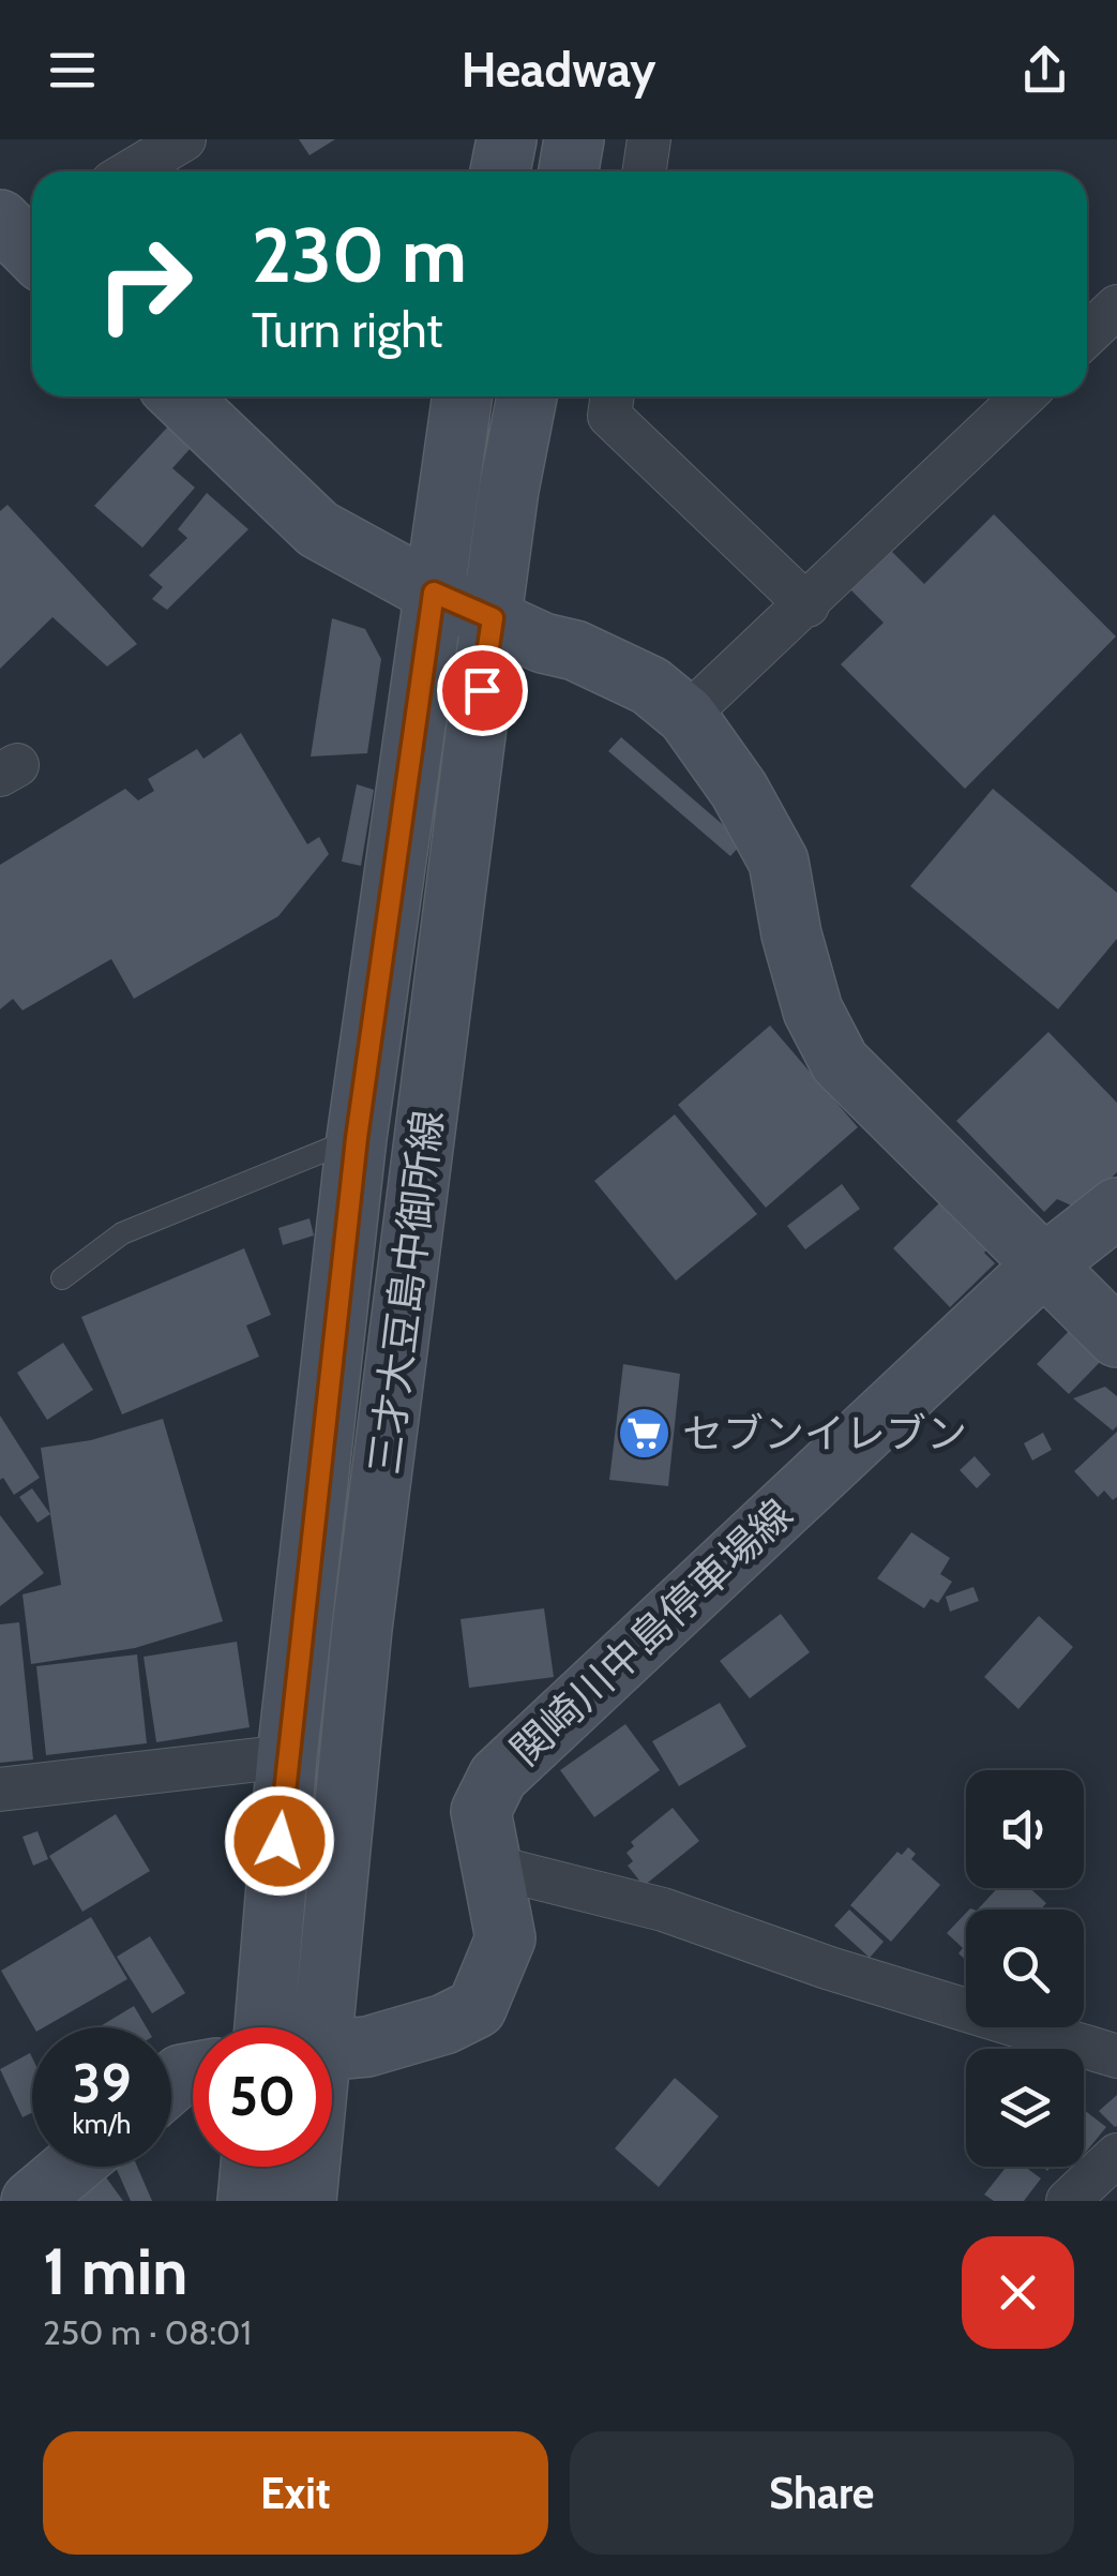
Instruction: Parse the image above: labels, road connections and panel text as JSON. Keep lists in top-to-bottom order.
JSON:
{
  "streets": {
    "main road": ["三才大豆島中御所線", "関崎川中島停車場線"]
  },
  "places": {
    "supermarket": ["セブンイレブン"]
  },
  "page": {
    "header": "Headway",
    "turn": ["230 m", "Turn right"],
    "speed": "39 km/h",
    "limit": "50",
    "heading": ["1 min", "250 m · 08:01"],
    "buttons": ["Exit", "Share"]
  }
}
